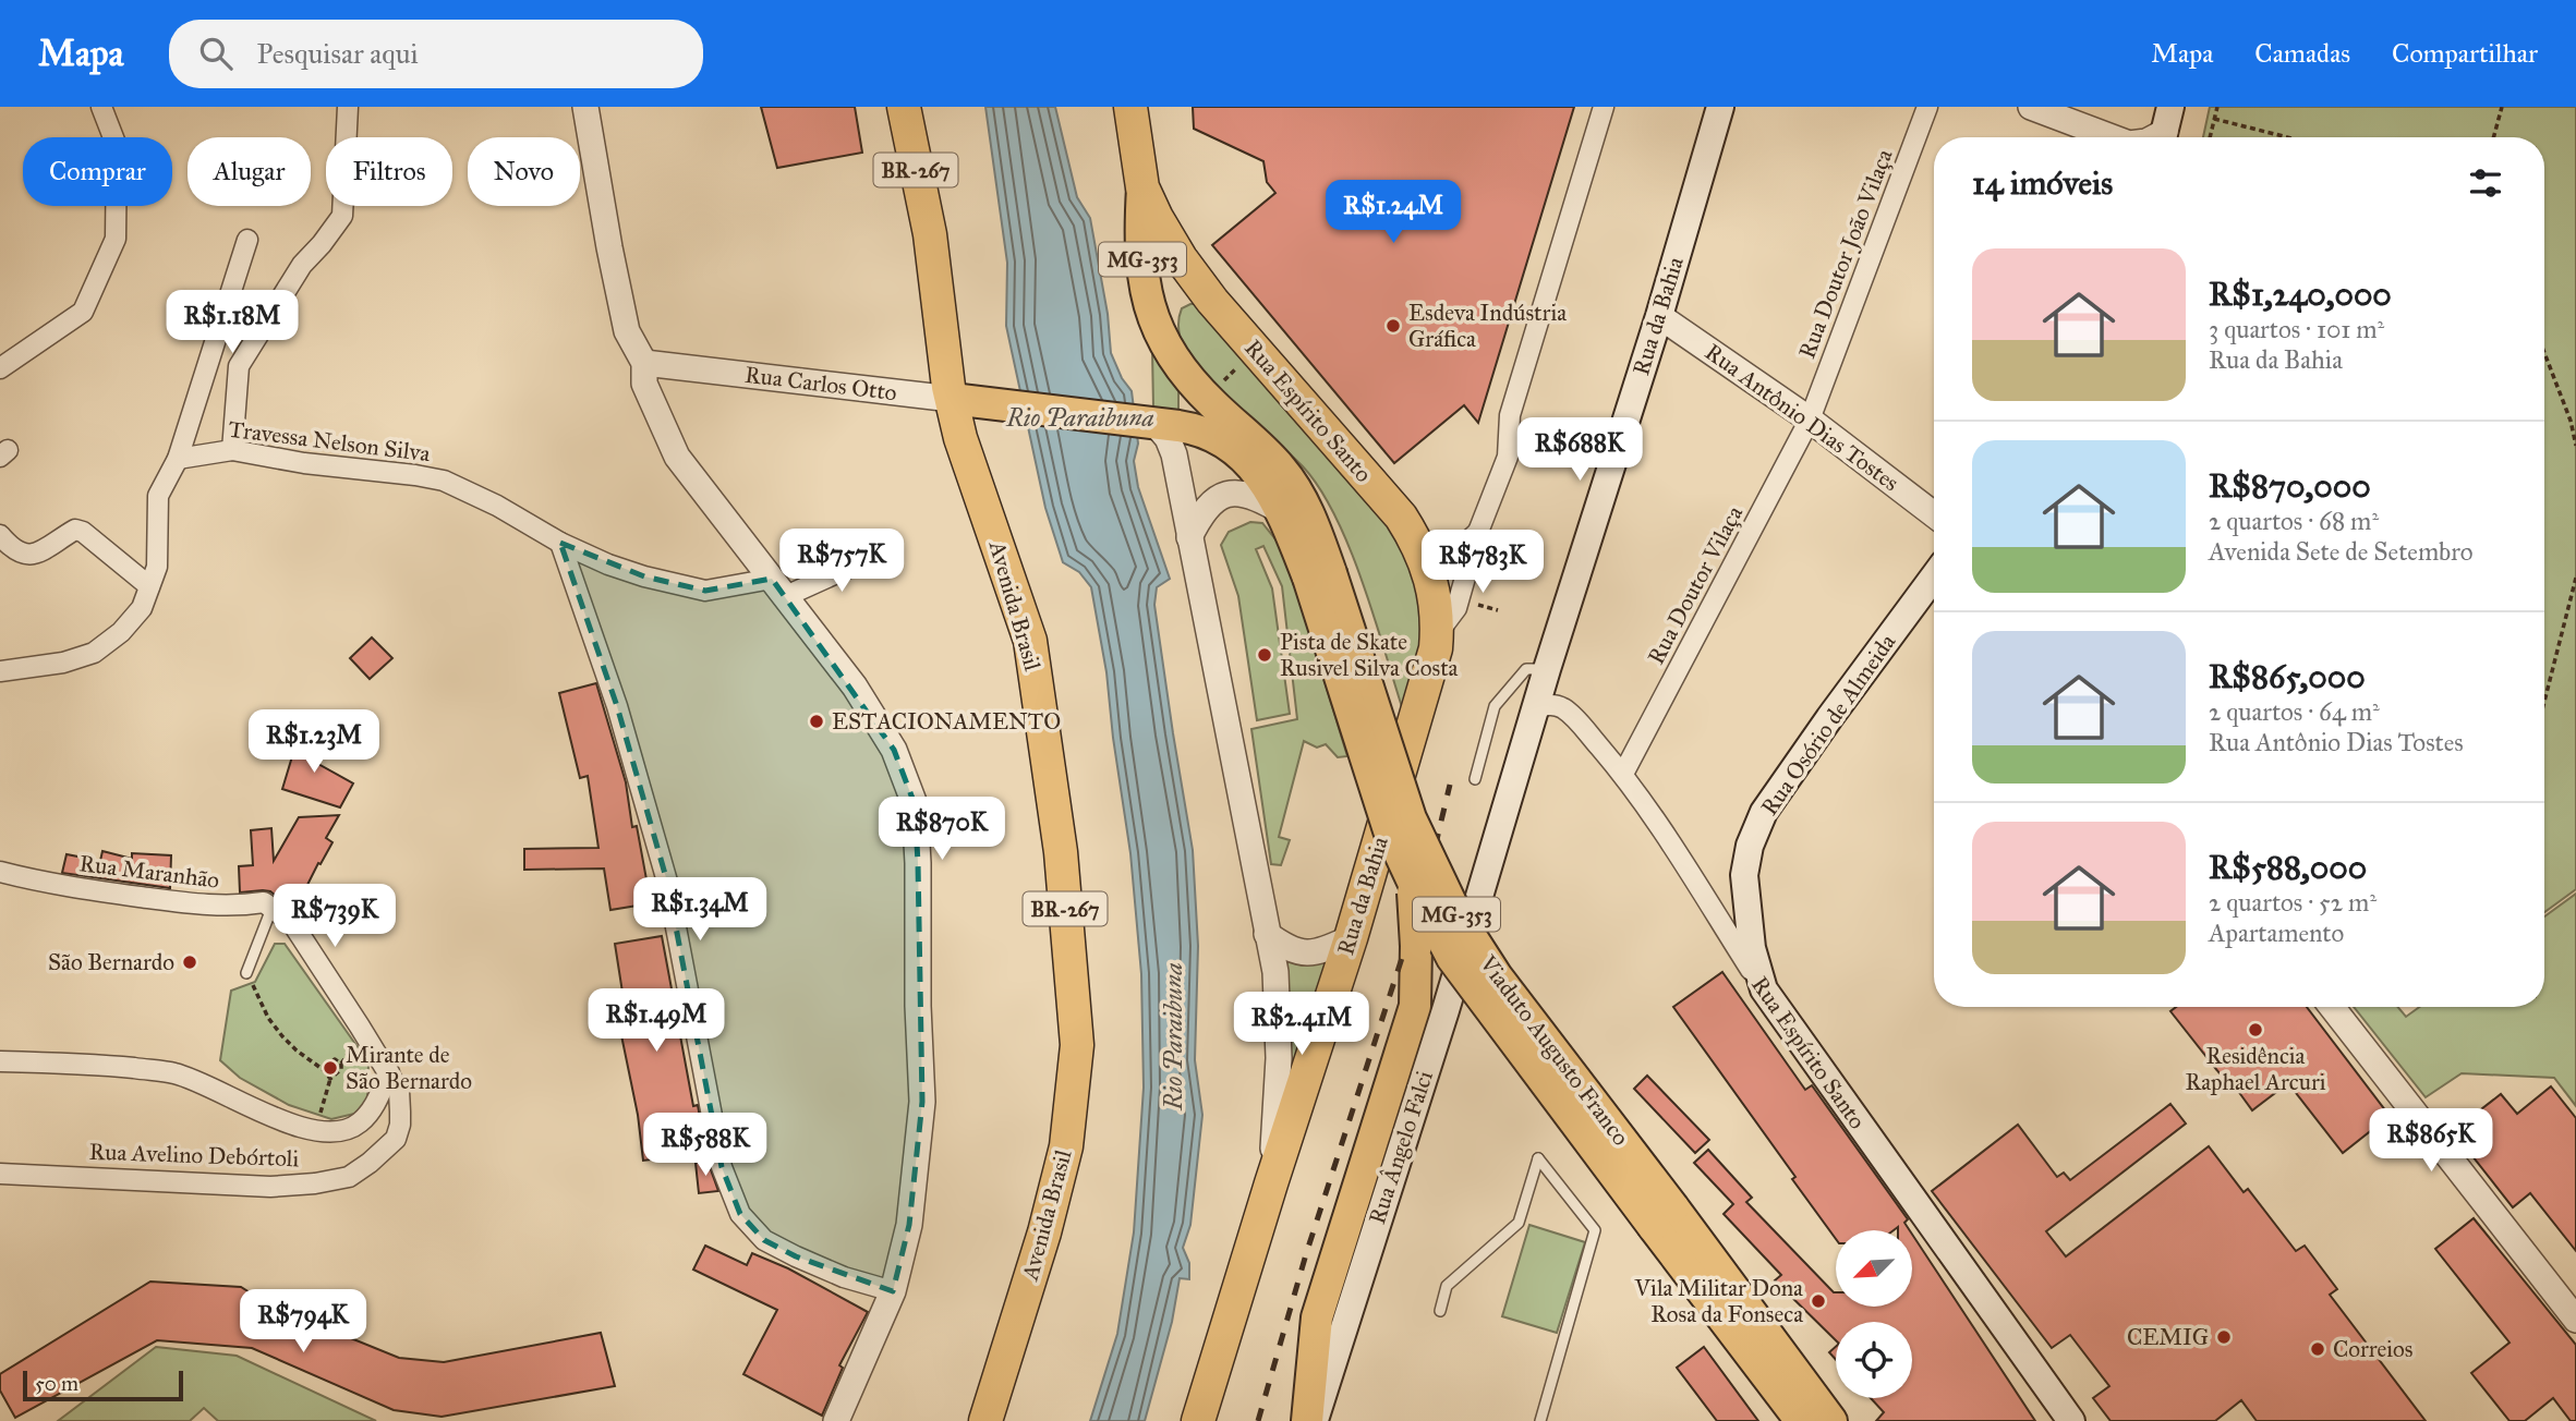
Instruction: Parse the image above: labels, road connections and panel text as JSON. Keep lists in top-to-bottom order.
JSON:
{
  "streets": {
    "highway": [
      "BR-267",
      "Rua da Bahia",
      "Rua Espírito Santo",
      "Avenida Brasil"
    ],
    "main road": [
      "MG-353",
      "Rua Carlos Otto",
      "Rua Osório de Almeida",
      "Viaduto Augusto Franco",
      "Rua Ângelo Falci"
    ],
    "street": [
      "Rua Doutor João Vilaça",
      "Rua Antônio Dias Tostes",
      "Travessa Nelson Silva",
      "Rua Doutor Vilaça",
      "Rua Maranhão",
      "Rua Avelino Debórtoli"
    ]
  },
  "crossings": [
    ["Rua Doutor João Vilaça", "Rua Antônio Dias Tostes"],
    ["Rua Doutor João Vilaça", "Rua Doutor Vilaça"],
    ["MG-353", "Viaduto Augusto Franco"],
    ["Rua da Bahia", "Rua Espírito Santo"],
    ["Rua da Bahia", "Rua Antônio Dias Tostes"],
    ["Rua da Bahia", "Rua Ângelo Falci"],
    ["Rua Carlos Otto", "Avenida Brasil"],
    ["Rua Carlos Otto", "Viaduto Augusto Franco"],
    ["Rua Espírito Santo", "Rua Doutor Vilaça"],
    ["Rua Espírito Santo", "Rua Osório de Almeida"],
    ["Rua Espírito Santo", "Viaduto Augusto Franco"],
    ["Rua Antônio Dias Tostes", "Rua Doutor Vilaça"]
  ],
  "water": ["Rio Paraibuna"],
  "places": [
    "Esdeva Indústria Gráfica",
    "Pista de Skate Rusivel Silva Costa",
    "ESTACIONAMENTO",
    "São Bernardo",
    "Residência Raphael Arcuri",
    "Mirante de São Bernardo",
    "Vila Militar Dona Rosa da Fonseca",
    "CEMIG",
    "Correios"
  ],
  "scale_bar": "50 m",
  "north": "bottom left",
  "page": {
    "header": "Mapa",
    "search": "Pesquisar aqui",
    "nav": ["Mapa", "Camadas", "Compartilhar"],
    "chip": [
      "Comprar",
      "Alugar",
      "Filtros",
      "Novo"
    ],
    "heading": "14 imóveis",
    "price": [
      "R$1.24M",
      "R$1.18M",
      "R$688K",
      "R$757K",
      "R$783K",
      "R$1.23M",
      "R$870K",
      "R$1.34M",
      "R$739K",
      "R$1.49M",
      "R$2.41M",
      "R$865K",
      "R$588K",
      "R$794K"
    ],
    "list": [
      {
        "name": "R$1,240,000",
        "note": "3 quartos · 101 m² · Rua da Bahia"
      },
      {
        "name": "R$870,000",
        "note": "2 quartos · 68 m² · Avenida Sete de Setembro"
      },
      {
        "name": "R$865,000",
        "note": "2 quartos · 64 m² · Rua Antônio Dias Tostes"
      },
      {
        "name": "R$588,000",
        "note": "2 quartos · 52 m² · Apartamento"
      }
    ],
    "scale": "50 m"
  }
}
